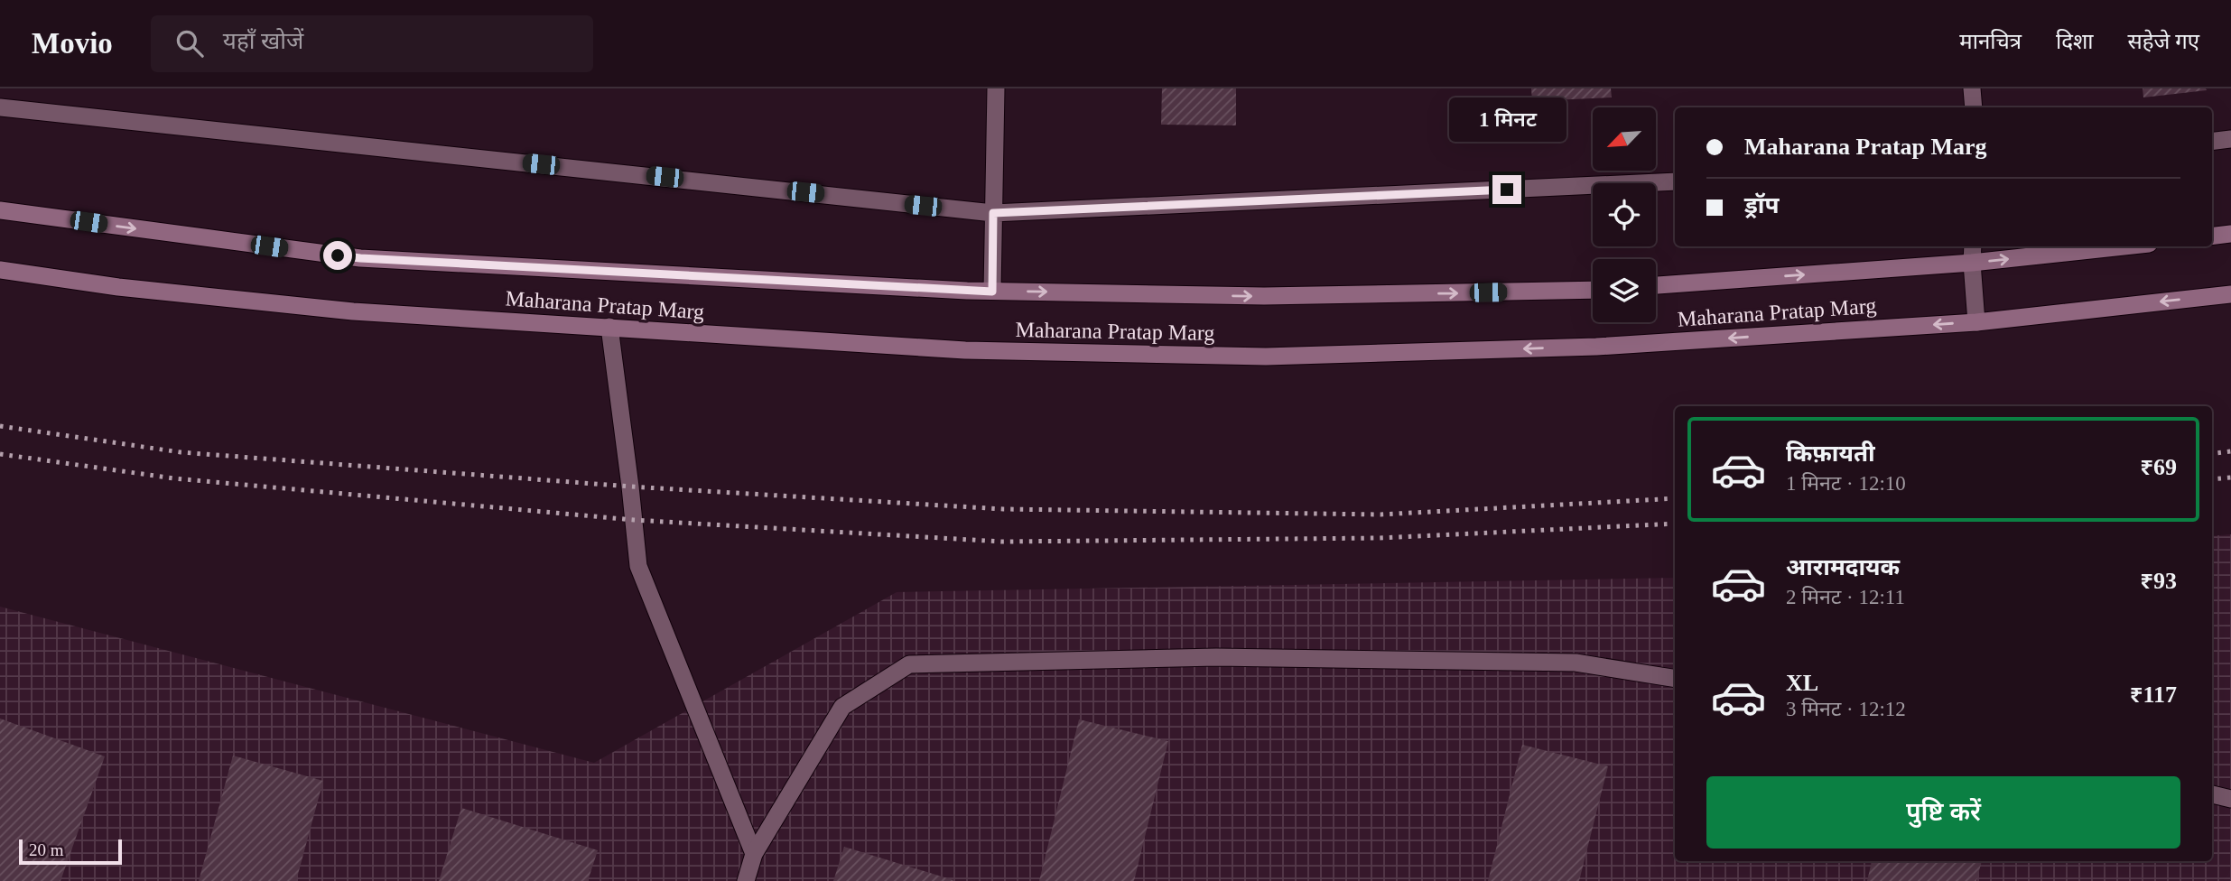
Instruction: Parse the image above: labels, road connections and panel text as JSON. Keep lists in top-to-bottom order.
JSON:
{
  "streets": {
    "main road": ["Maharana Pratap Marg"]
  },
  "scale_bar": "20 m",
  "north": "bottom left",
  "page": {
    "header": "Movio",
    "search": "यहाँ खोजें",
    "nav": ["मानचित्र", "दिशा", "सहेजे गए"],
    "bubble": "1 मिनट",
    "banner": ["Maharana Pratap Marg", "ड्रॉप"],
    "list": [
      {
        "name": "किफ़ायती",
        "note": "1 मिनट · 12:10",
        "value": "₹69"
      },
      {
        "name": "आरामदायक",
        "note": "2 मिनट · 12:11",
        "value": "₹93"
      },
      {
        "name": "XL",
        "note": "3 मिनट · 12:12",
        "value": "₹117"
      }
    ],
    "buttons": "पुष्टि करें",
    "scale": "20 m"
  }
}
